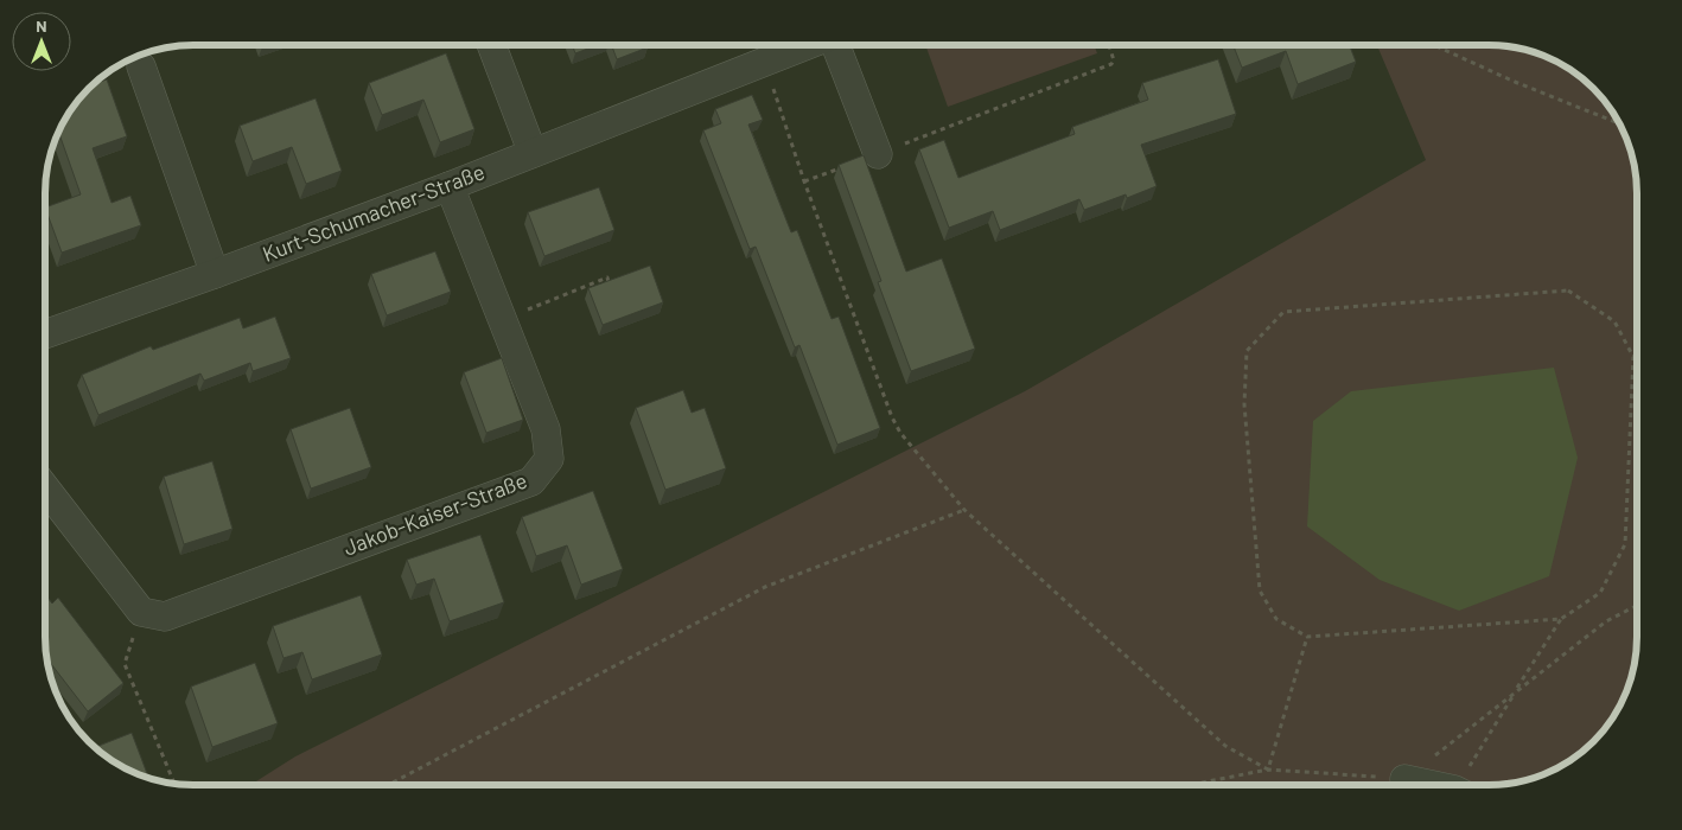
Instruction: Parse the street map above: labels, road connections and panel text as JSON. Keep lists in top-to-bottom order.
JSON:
{
  "streets": {
    "street": ["Kurt-Schumacher-Straße", "Jakob-Kaiser-Straße"]
  },
  "crossings": [
    ["Kurt-Schumacher-Straße", "Jakob-Kaiser-Straße"]
  ],
  "north": "top"
}
